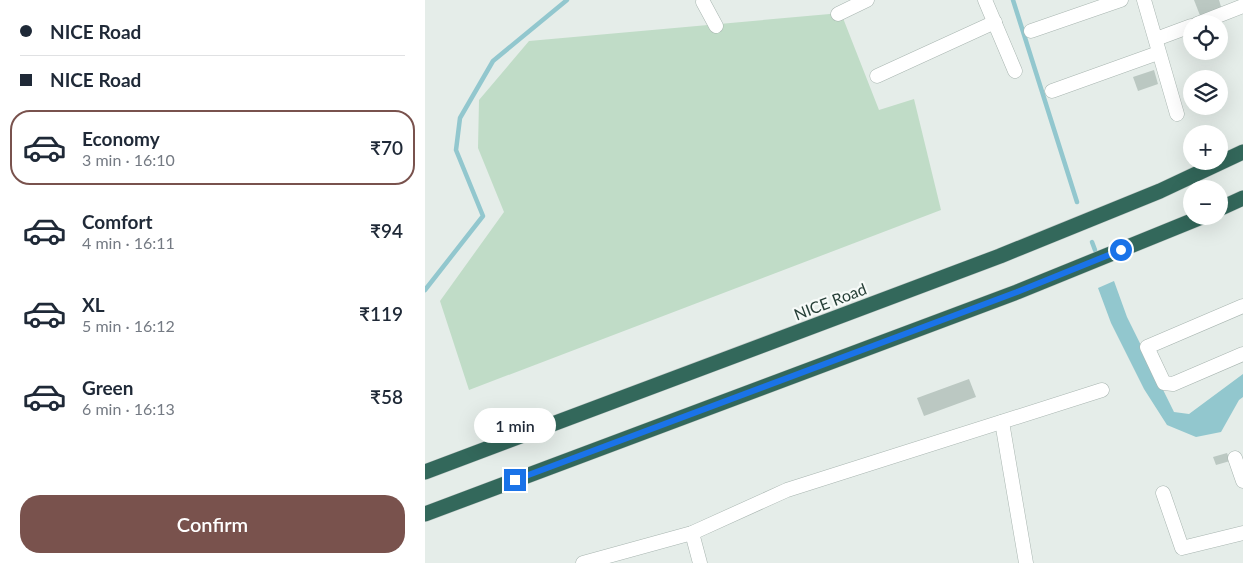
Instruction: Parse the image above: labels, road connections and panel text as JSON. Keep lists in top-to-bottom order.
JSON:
{
  "streets": {
    "highway": ["NICE Road"]
  },
  "page": {
    "banner": ["NICE Road", "NICE Road"],
    "map_buttons": ["+", "−"],
    "list": [
      {
        "name": "Economy",
        "note": "3 min · 16:10",
        "value": "₹70"
      },
      {
        "name": "Comfort",
        "note": "4 min · 16:11",
        "value": "₹94"
      },
      {
        "name": "XL",
        "note": "5 min · 16:12",
        "value": "₹119"
      },
      {
        "name": "Green",
        "note": "6 min · 16:13",
        "value": "₹58"
      }
    ],
    "bubble": "1 min",
    "buttons": "Confirm"
  }
}
